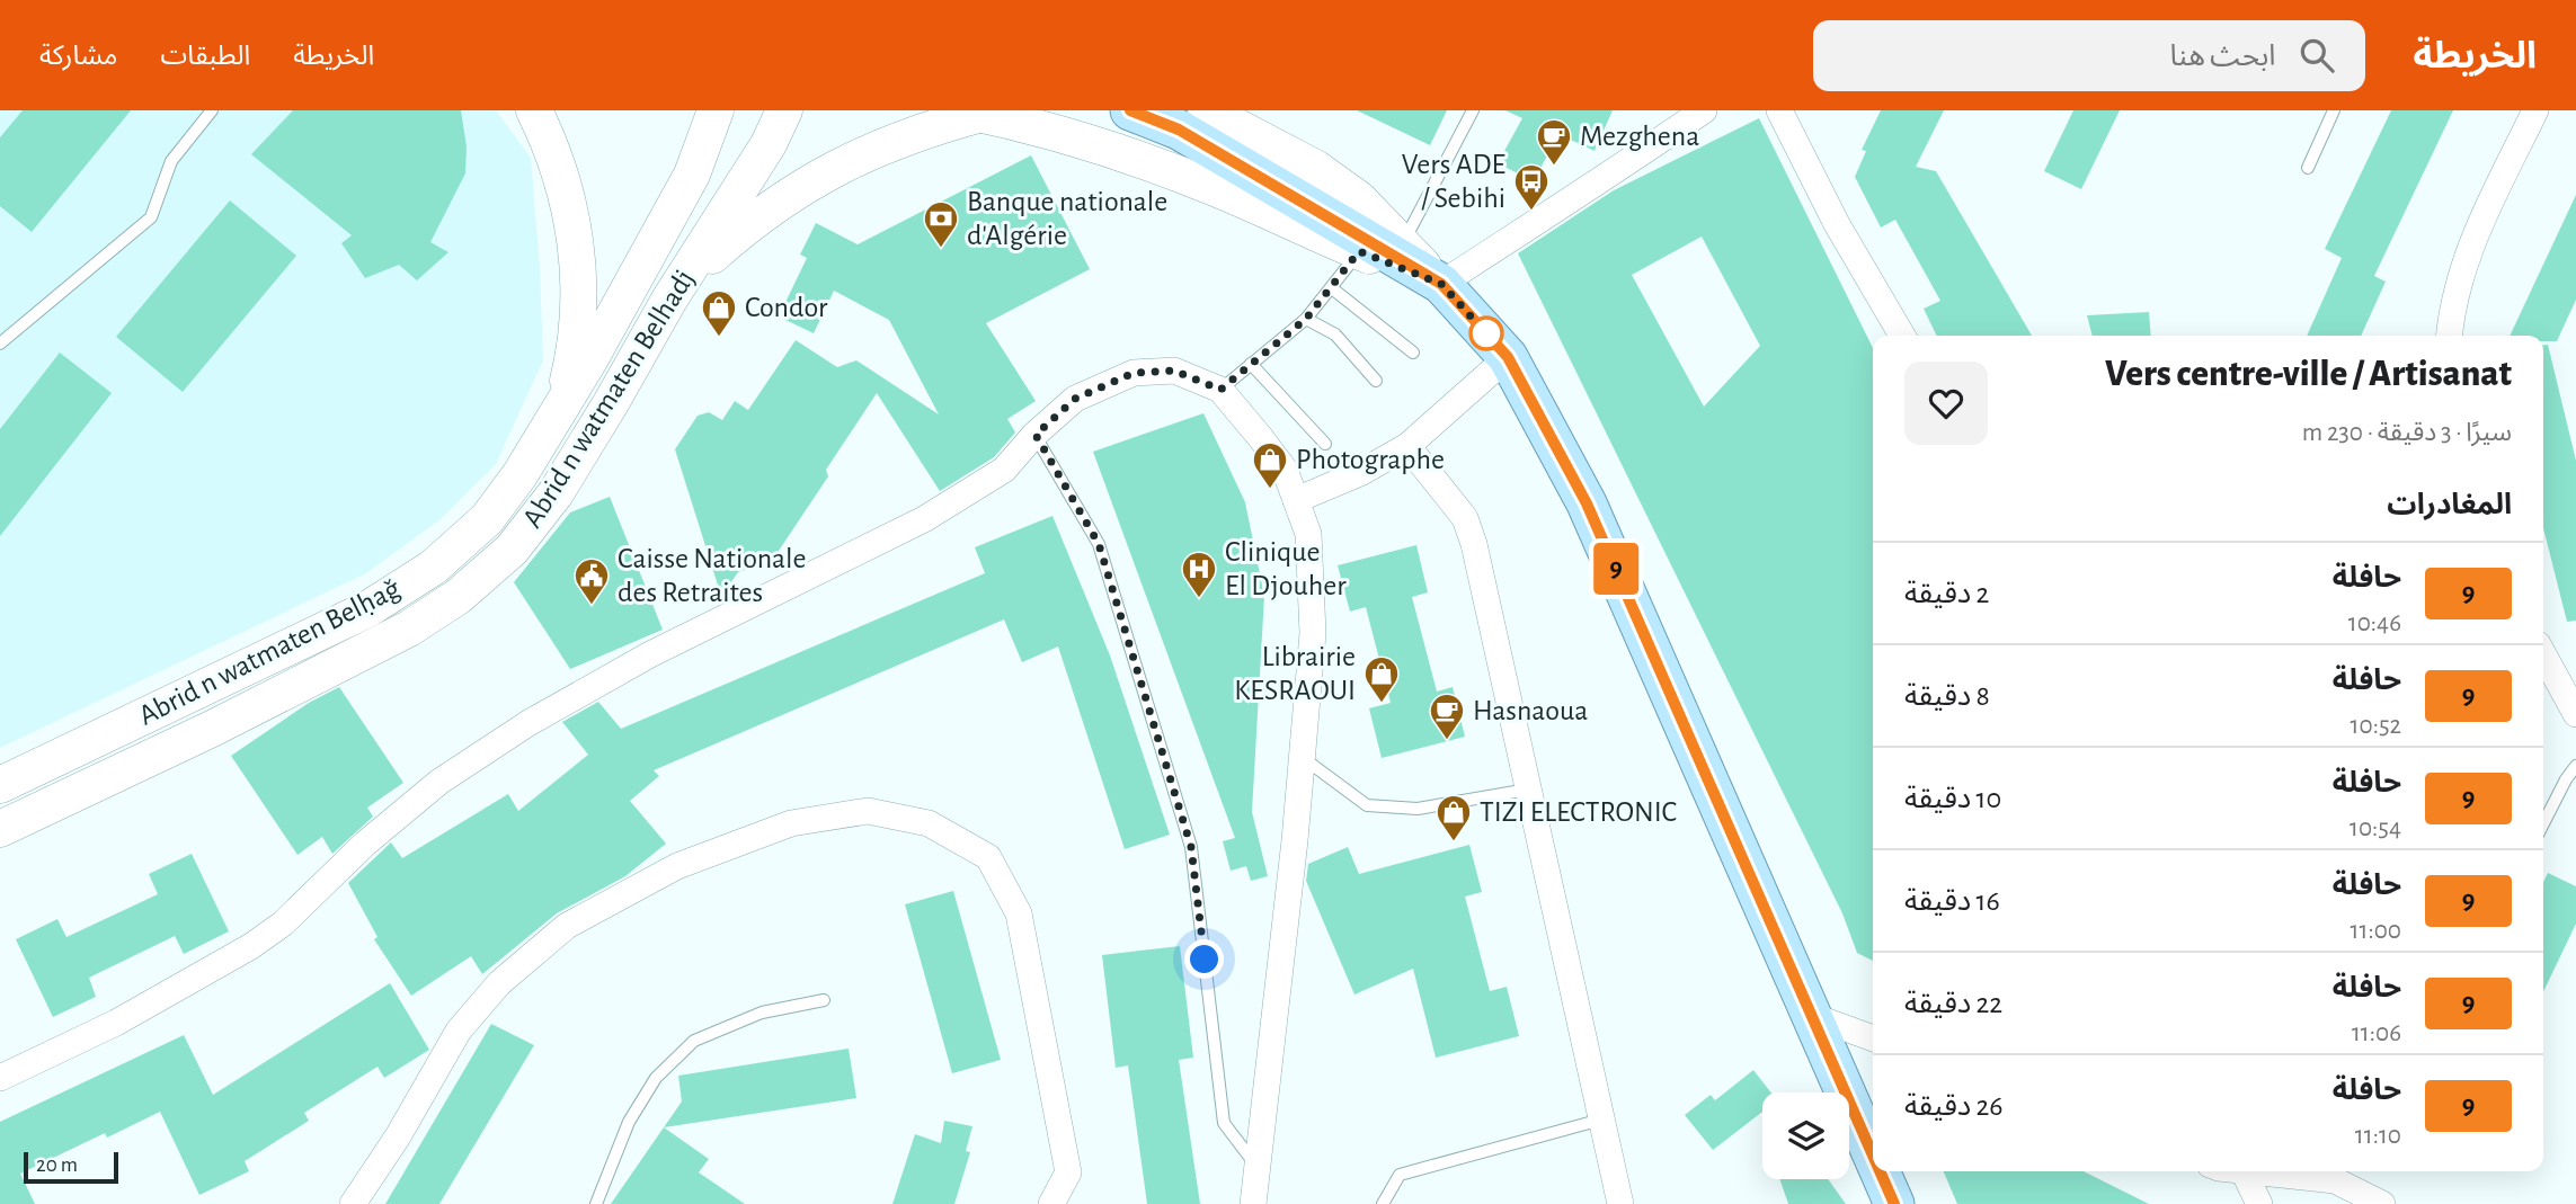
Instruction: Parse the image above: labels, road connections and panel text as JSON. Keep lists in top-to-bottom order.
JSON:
{
  "streets": {
    "main road": ["Abrid n watmaten Belhadj", "Abrid n watmaten Belḥaǧ"]
  },
  "places": {
    "cafe": ["Mezghena", "Hasnaoua"],
    "bus stop": ["Vers ADE / Sebihi"],
    "bank": ["Banque nationale d'Algérie"],
    "shop": [
      "Condor",
      "Photographe",
      "Librairie KESRAOUI",
      "TIZI ELECTRONIC"
    ],
    "hospital": ["Clinique El Djouher"],
    "public building": ["Caisse Nationale des Retraites"]
  },
  "lines": ["bus line 9"],
  "scale_bar": "20 m",
  "page": {
    "header": "الخريطة",
    "search": "ابحث هنا",
    "nav": ["الخريطة", "الطبقات", "مشاركة"],
    "on_map": "9",
    "heading": [
      ["Vers centre-ville / Artisanat", "سيرًا · 3 دقيقة · 230 m"],
      "المغادرات"
    ],
    "list": [
      {
        "mark": "9",
        "name": "حافلة",
        "note": "10:46",
        "value": "2 دقيقة"
      },
      {
        "mark": "9",
        "name": "حافلة",
        "note": "10:52",
        "value": "8 دقيقة"
      },
      {
        "mark": "9",
        "name": "حافلة",
        "note": "10:54",
        "value": "10 دقيقة"
      },
      {
        "mark": "9",
        "name": "حافلة",
        "note": "11:00",
        "value": "16 دقيقة"
      },
      {
        "mark": "9",
        "name": "حافلة",
        "note": "11:06",
        "value": "22 دقيقة"
      },
      {
        "mark": "9",
        "name": "حافلة",
        "note": "11:10",
        "value": "26 دقيقة"
      }
    ],
    "scale": "20 m"
  }
}
